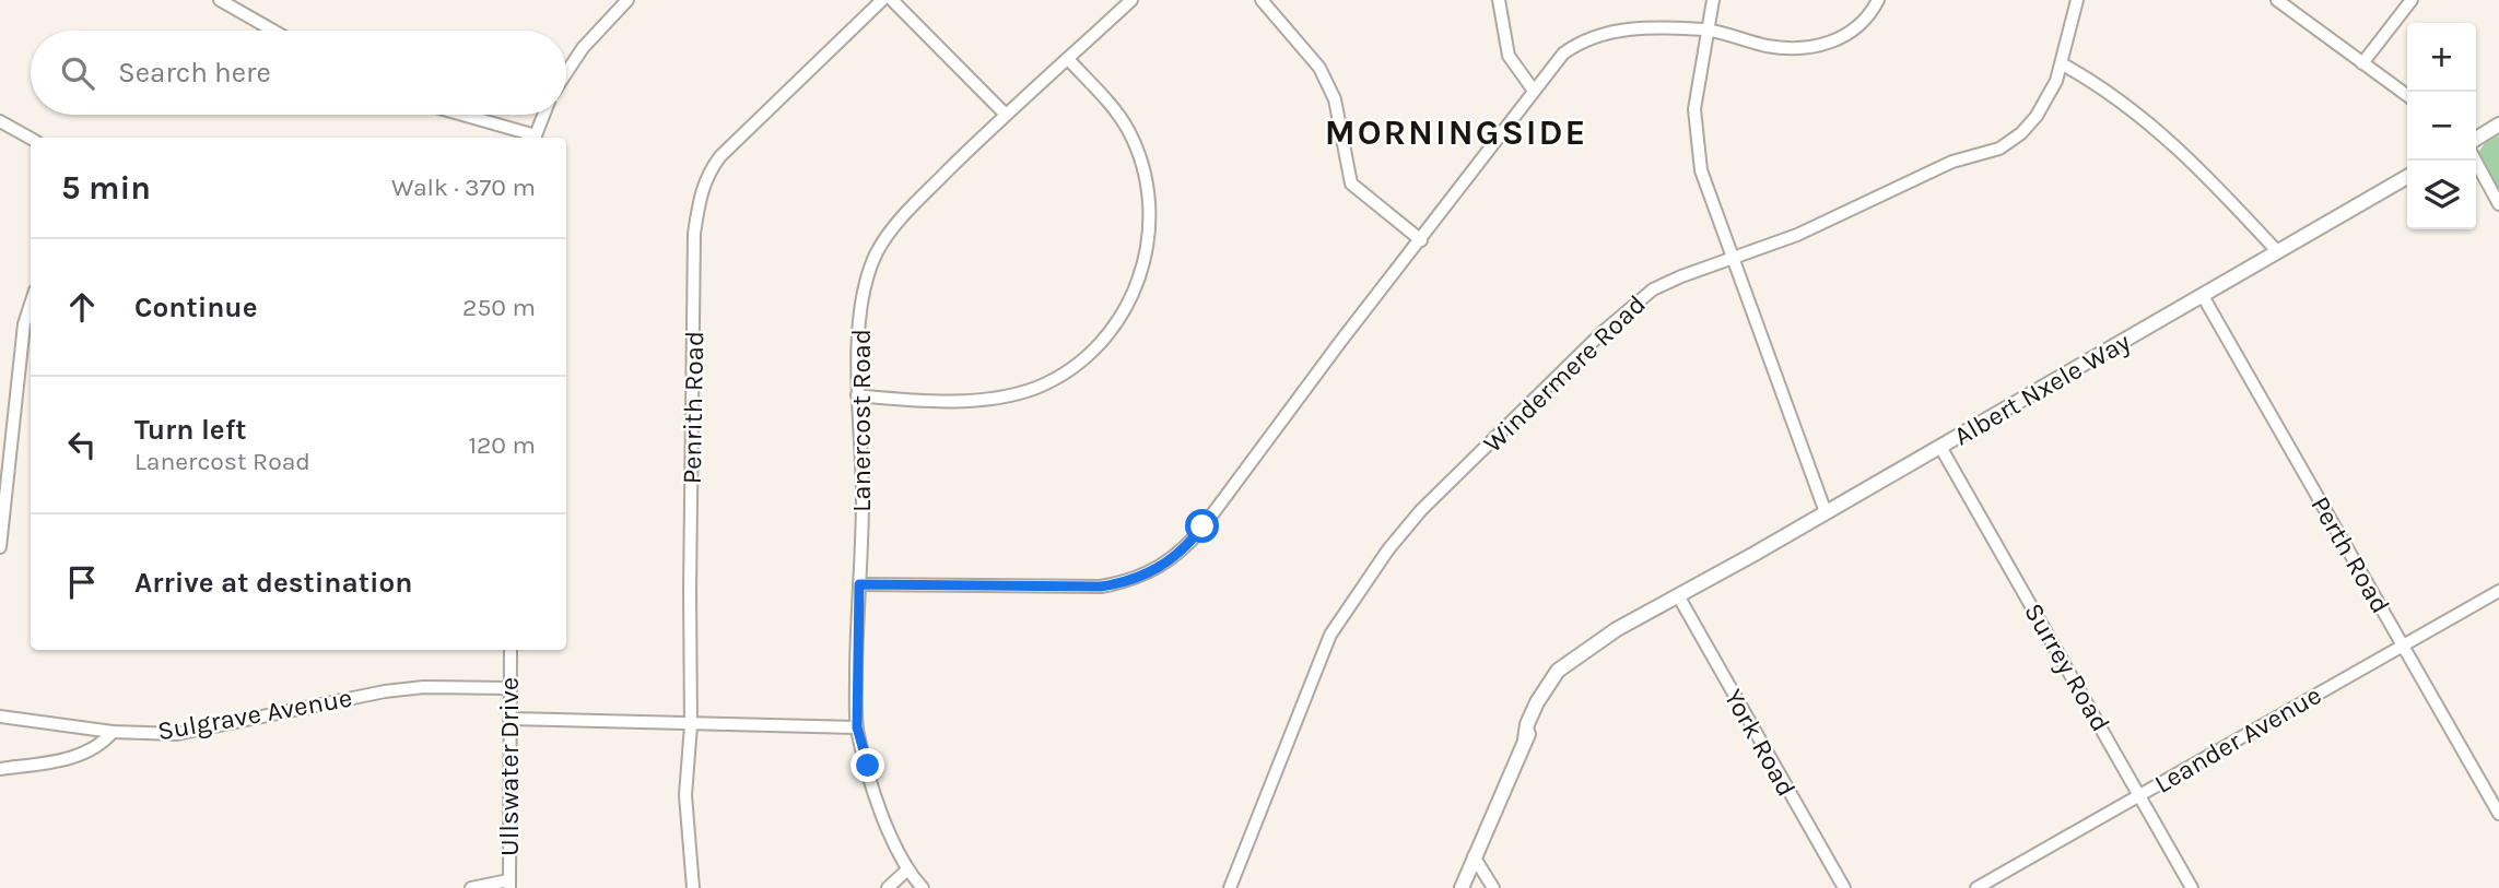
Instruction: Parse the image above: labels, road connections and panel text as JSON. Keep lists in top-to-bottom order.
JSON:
{
  "streets": {
    "main road": ["Albert Nxele Way"],
    "street": [
      "Windermere Road",
      "Penrith Road",
      "Lanercost Road",
      "Perth Road",
      "Surrey Road",
      "Sulgrave Avenue",
      "Leander Avenue",
      "York Road",
      "Ullswater Drive"
    ]
  },
  "crossings": [
    ["Albert Nxele Way", "Perth Road"],
    ["Albert Nxele Way", "Surrey Road"],
    ["Albert Nxele Way", "York Road"],
    ["Perth Road", "Leander Avenue"],
    ["Surrey Road", "Leander Avenue"],
    ["Sulgrave Avenue", "Ullswater Drive"]
  ],
  "districts": ["MORNINGSIDE"],
  "page": {
    "map_buttons": ["+", "−"],
    "search": "Search here",
    "heading": ["5 min", "Walk · 370 m"],
    "list": [
      ["Continue", "250 m"],
      ["Turn left", "Lanercost Road", "120 m"],
      "Arrive at destination"
    ]
  }
}
